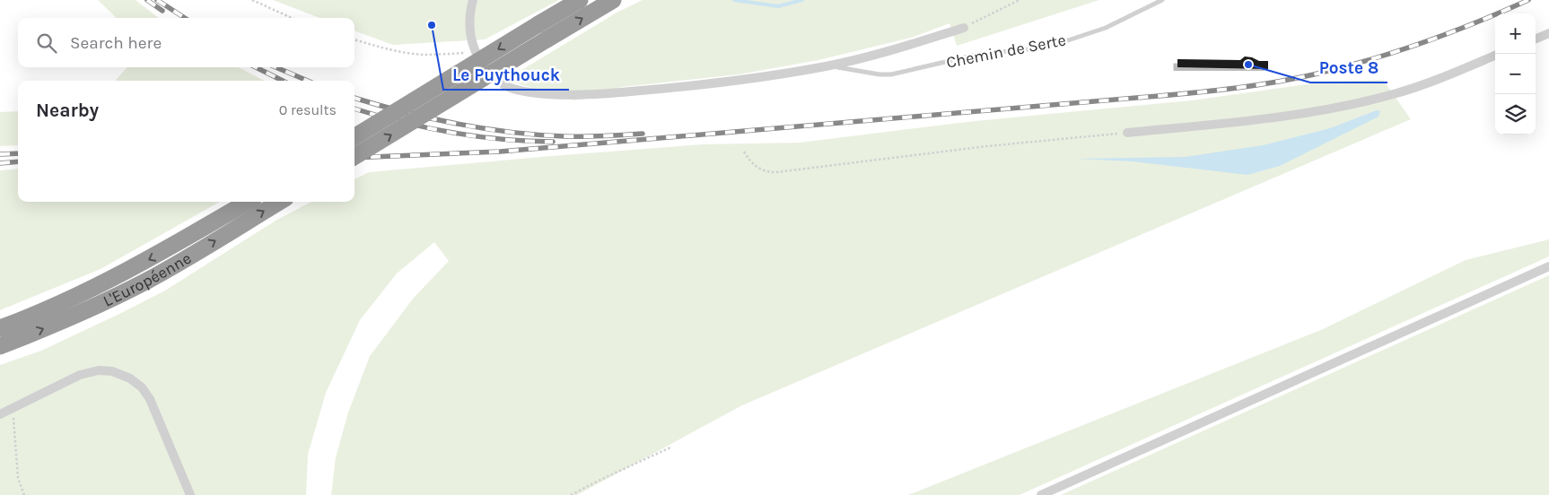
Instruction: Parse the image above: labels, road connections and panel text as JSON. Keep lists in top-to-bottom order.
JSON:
{
  "streets": {
    "highway": ["L'Européenne"],
    "street": ["Chemin de Serte"]
  },
  "places": ["Le Puythouck", "Poste 8"],
  "page": {
    "map_buttons": ["+", "−"],
    "search": "Search here",
    "heading": ["Nearby", "0 results"]
  }
}
